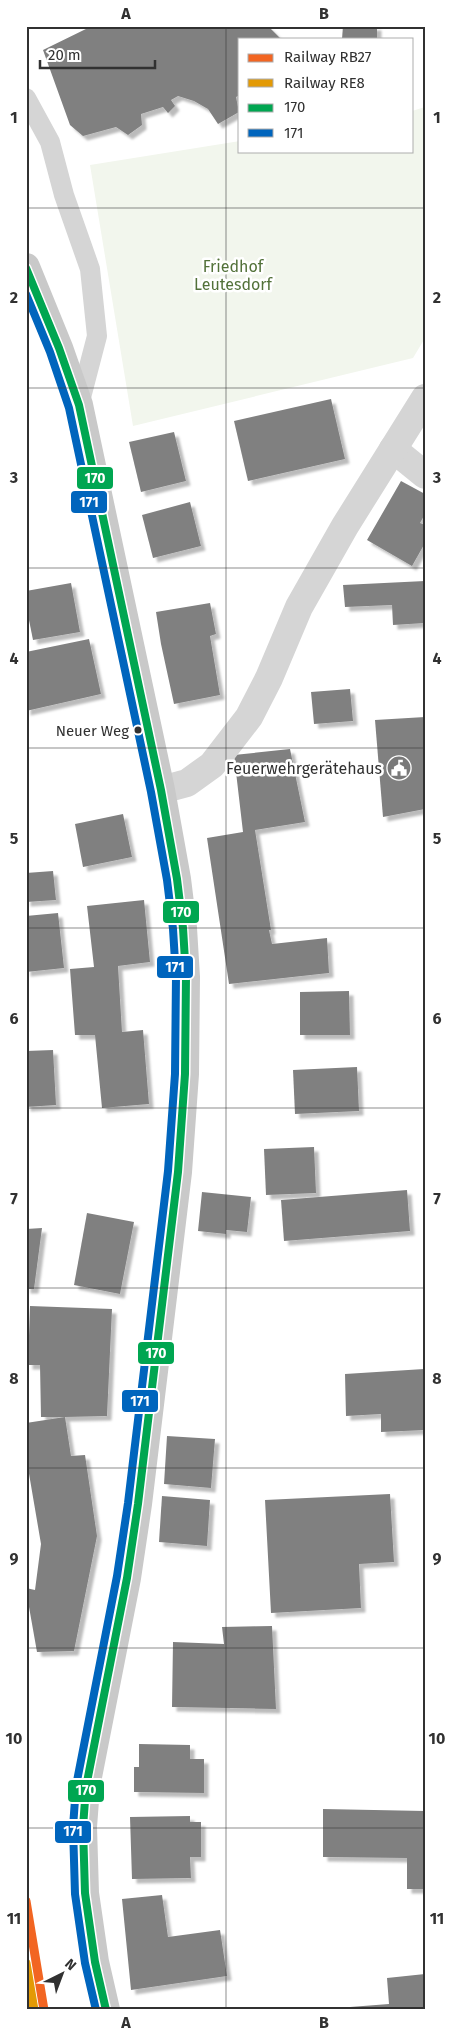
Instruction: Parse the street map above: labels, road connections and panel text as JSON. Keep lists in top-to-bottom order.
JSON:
{
  "parks": ["Friedhof Leutesdorf"],
  "places": {
    "other": ["Neuer Weg"],
    "public building": ["Feuerwehrgerätehaus"]
  },
  "lines": [
    "transit line 170",
    "transit line 171",
    "rail line RB27",
    "rail line RE8"
  ],
  "legend": [
    "Railway RB27",
    "Railway RE8",
    "170",
    "171"
  ],
  "scale_bar": "20 m",
  "north": "top right",
  "grid": {
    "columns": ["A", "B"],
    "rows": [
      "1",
      "2",
      "3",
      "4",
      "5",
      "6",
      "7",
      "8",
      "9",
      "10",
      "11"
    ]
  }
}
